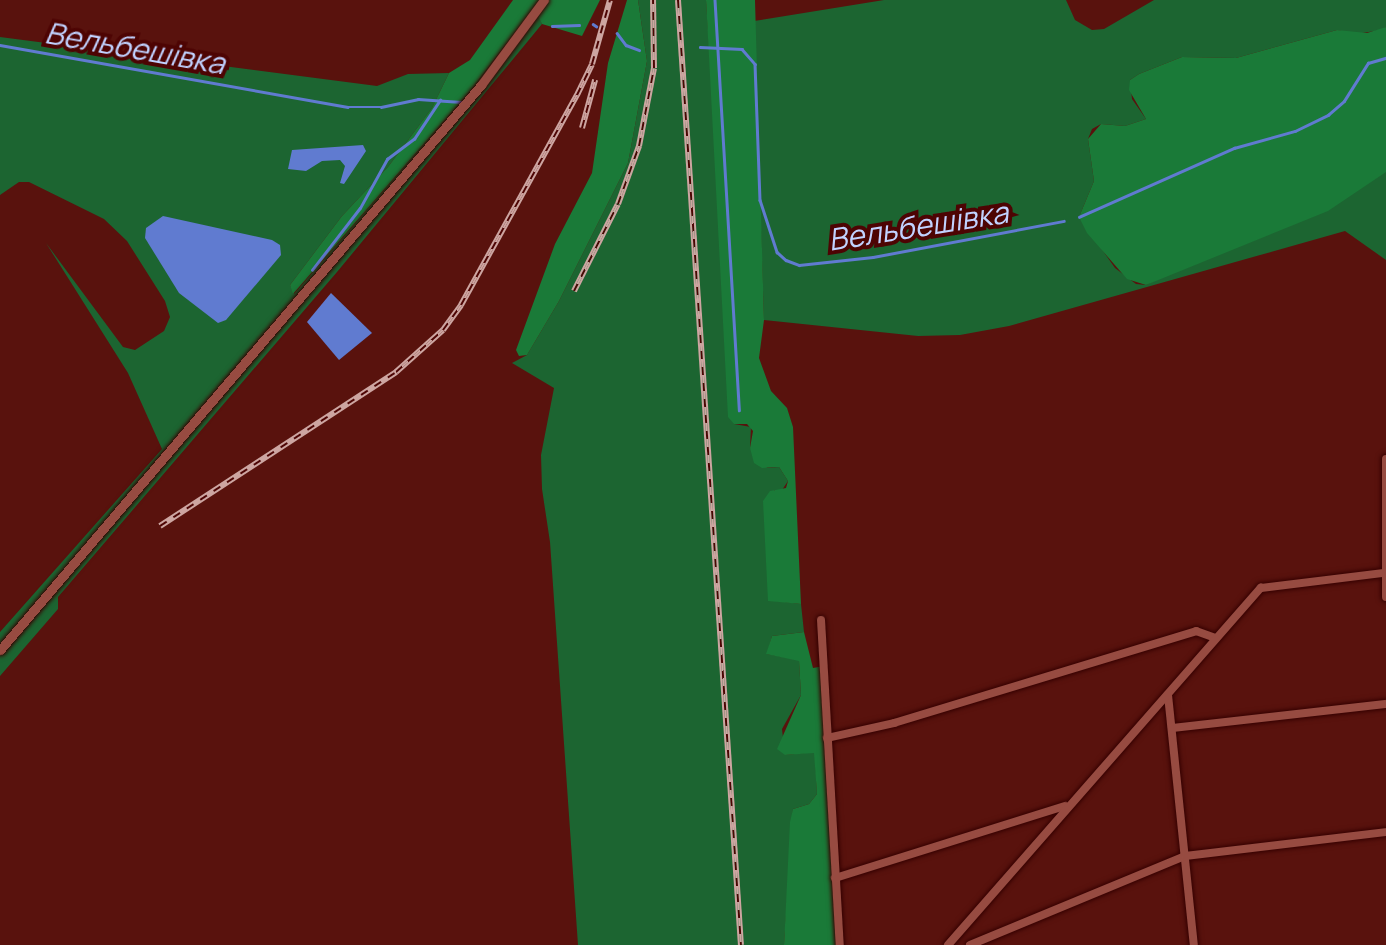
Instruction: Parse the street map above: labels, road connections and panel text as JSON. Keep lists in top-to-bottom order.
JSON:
{
  "water": ["Вельбешівка"]
}
